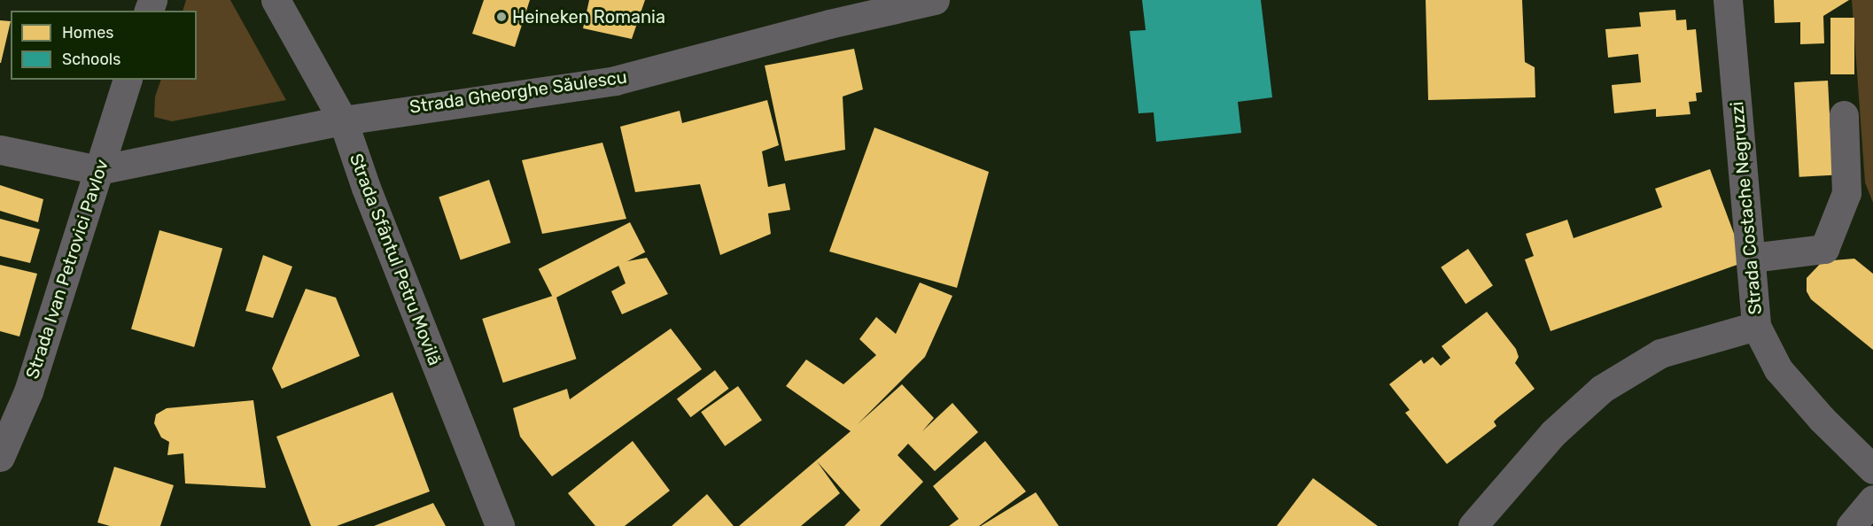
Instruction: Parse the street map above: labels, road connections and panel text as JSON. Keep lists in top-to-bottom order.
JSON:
{
  "streets": {
    "street": [
      "Strada Gheorghe Săulescu",
      "Strada Costache Negruzzi",
      "Strada Sfântul Petru Movilă",
      "Strada Ivan Petrovici Pavlov"
    ]
  },
  "crossings": [
    ["Strada Gheorghe Săulescu", "Strada Sfântul Petru Movilă"],
    ["Strada Gheorghe Săulescu", "Strada Ivan Petrovici Pavlov"]
  ],
  "places": ["Heineken Romania"],
  "legend": ["Homes", "Schools"]
}
